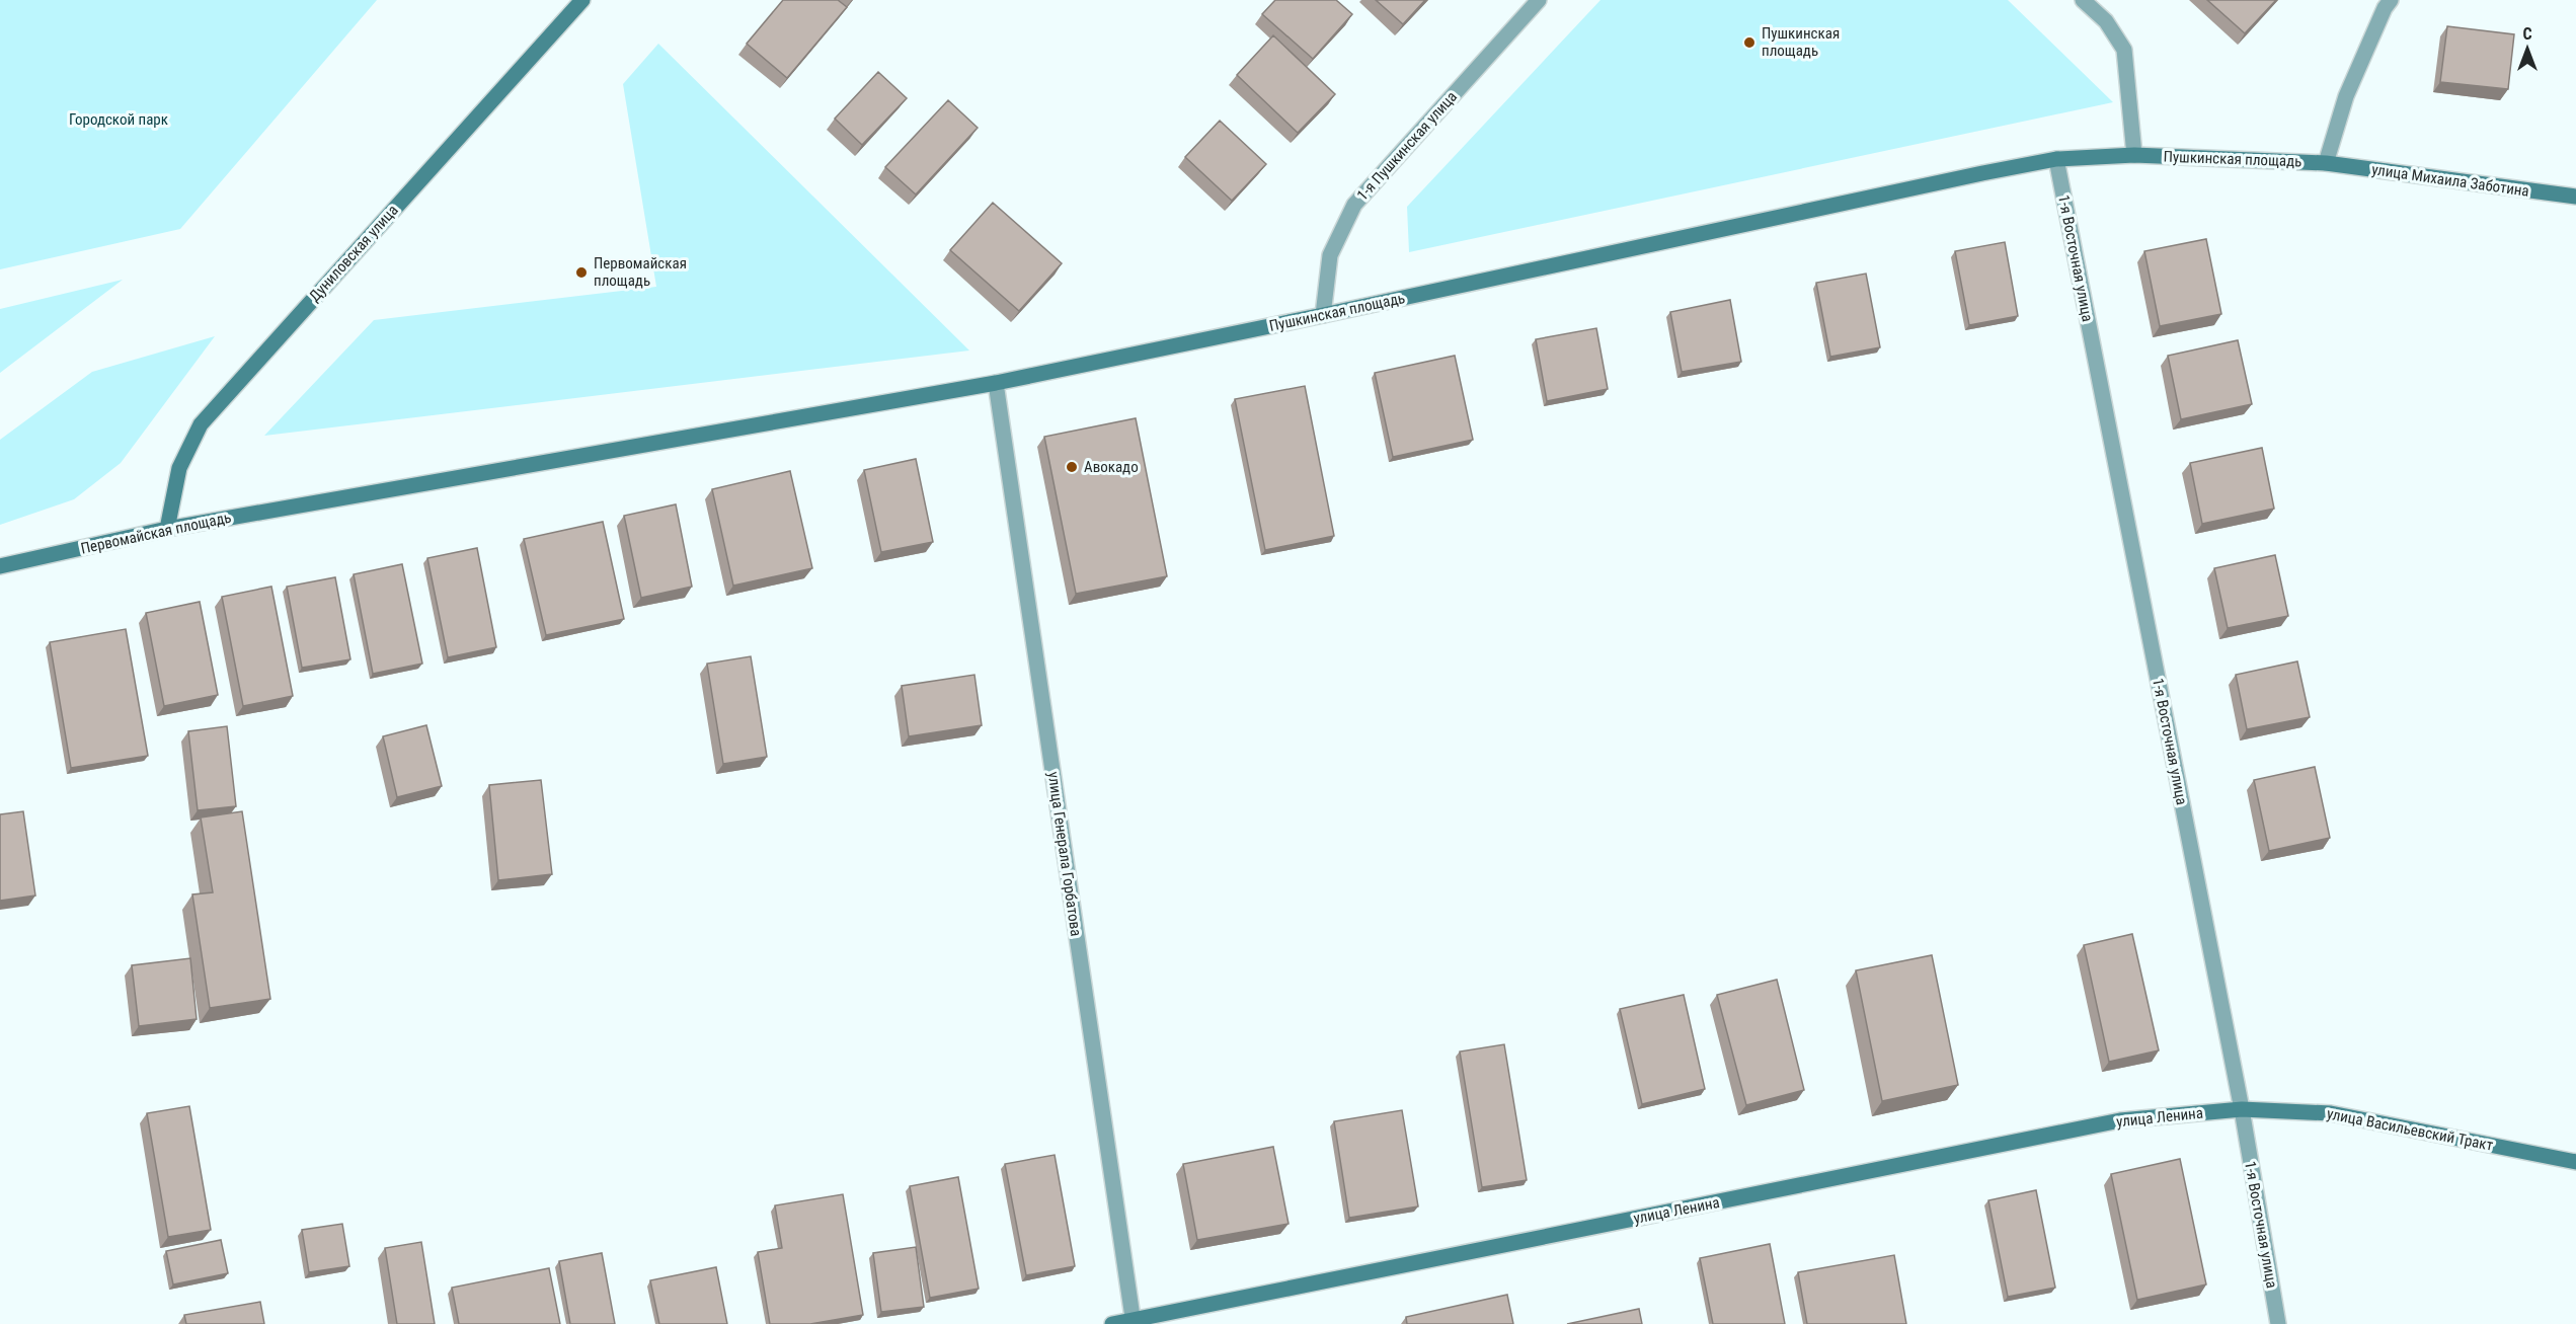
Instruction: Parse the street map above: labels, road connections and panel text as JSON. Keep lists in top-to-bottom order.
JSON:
{
  "streets": {
    "main road": [
      "Пушкинская площадь",
      "улица Михаила Заботина",
      "Дуниловская улица",
      "Первомайская площадь",
      "улица Ленина",
      "улица Васильевский Тракт"
    ],
    "street": ["1-я Пушкинская улица", "1-я Восточная улица", "улица Генерала Горбатова"]
  },
  "crossings": [
    ["1-я Пушкинская улица", "Пушкинская площадь"],
    ["Пушкинская площадь", "улица Михаила Заботина"],
    ["Пушкинская площадь", "1-я Восточная улица"],
    ["Пушкинская площадь", "Первомайская площадь"],
    ["Пушкинская площадь", "улица Генерала Горбатова"],
    ["Дуниловская улица", "Первомайская площадь"],
    ["1-я Восточная улица", "улица Ленина"],
    ["1-я Восточная улица", "улица Васильевский Тракт"],
    ["Первомайская площадь", "улица Генерала Горбатова"],
    ["улица Генерала Горбатова", "улица Ленина"],
    ["улица Ленина", "улица Васильевский Тракт"]
  ],
  "parks": ["Городской парк"],
  "places": ["Пушкинская площадь", "Первомайская площадь", "Авокадо"],
  "north": "top"
}
